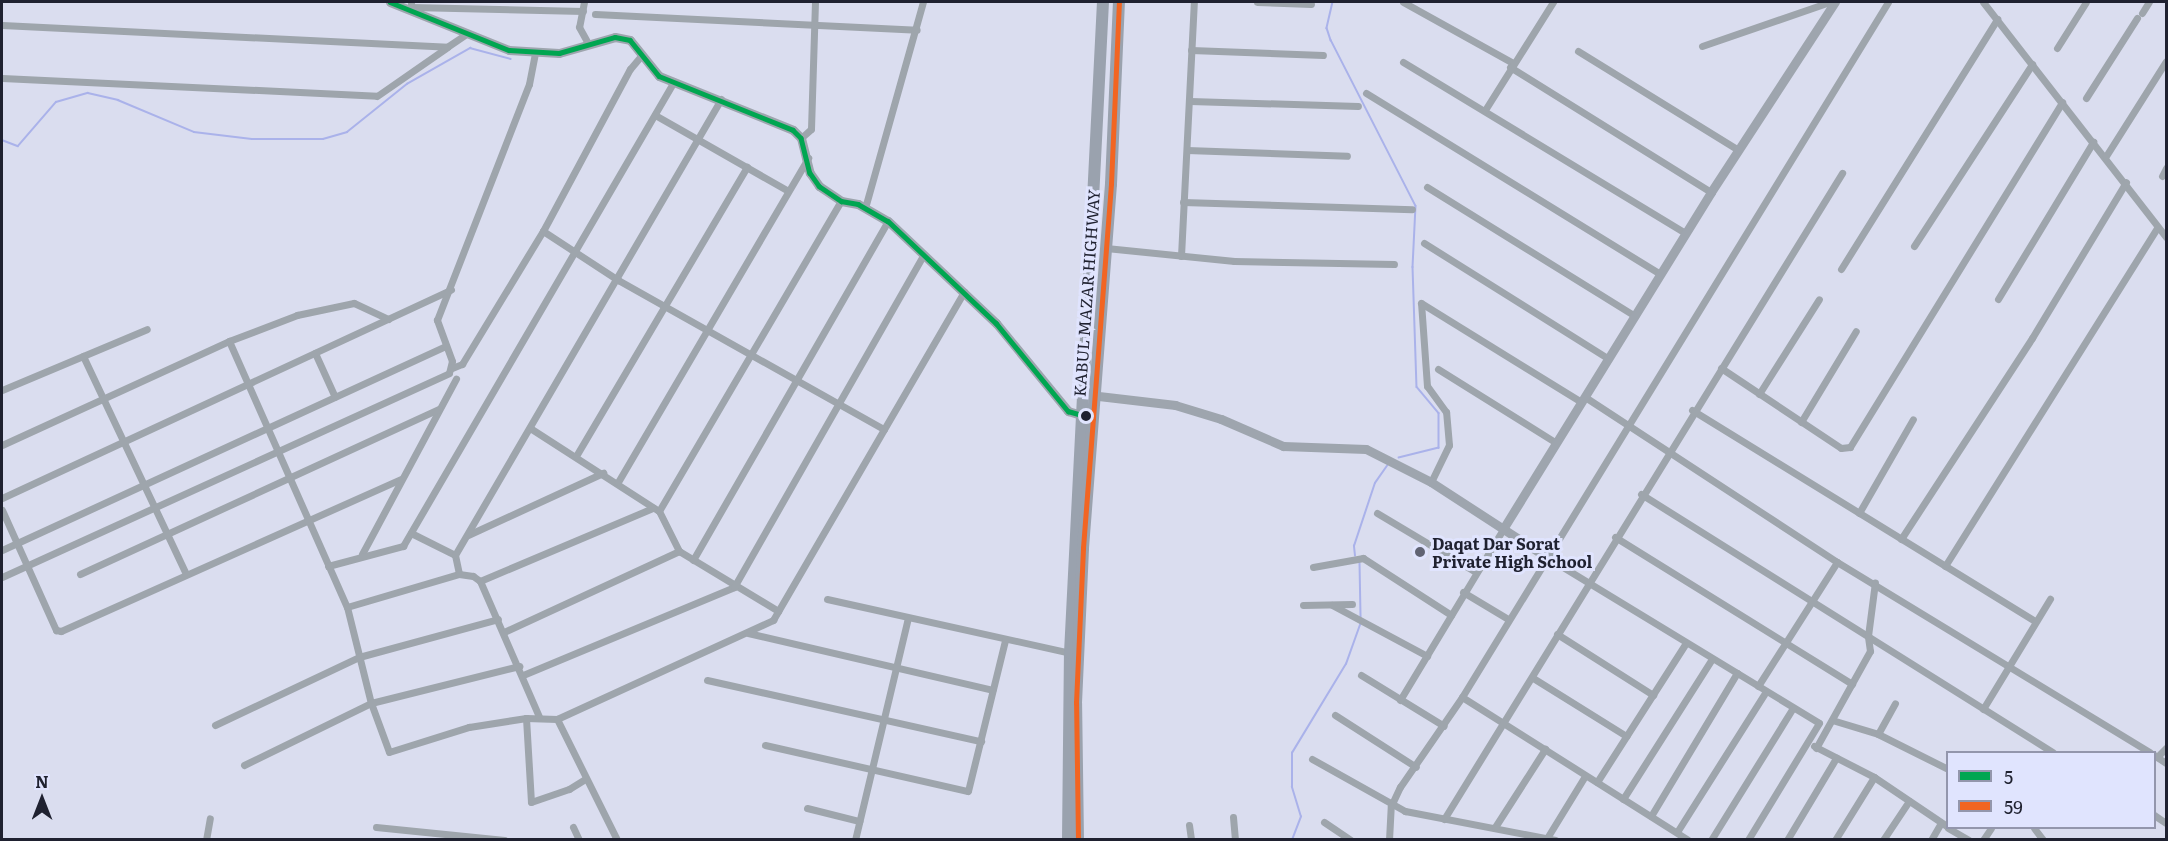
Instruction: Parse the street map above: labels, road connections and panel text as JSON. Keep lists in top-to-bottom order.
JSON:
{
  "streets": {
    "highway": ["KABUL MAZAR HIGHWAY"]
  },
  "places": ["Daqat Dar Sorat Private High School"],
  "lines": ["transit line 5", "transit line 59"],
  "legend": ["5", "59"],
  "north": "top"
}
